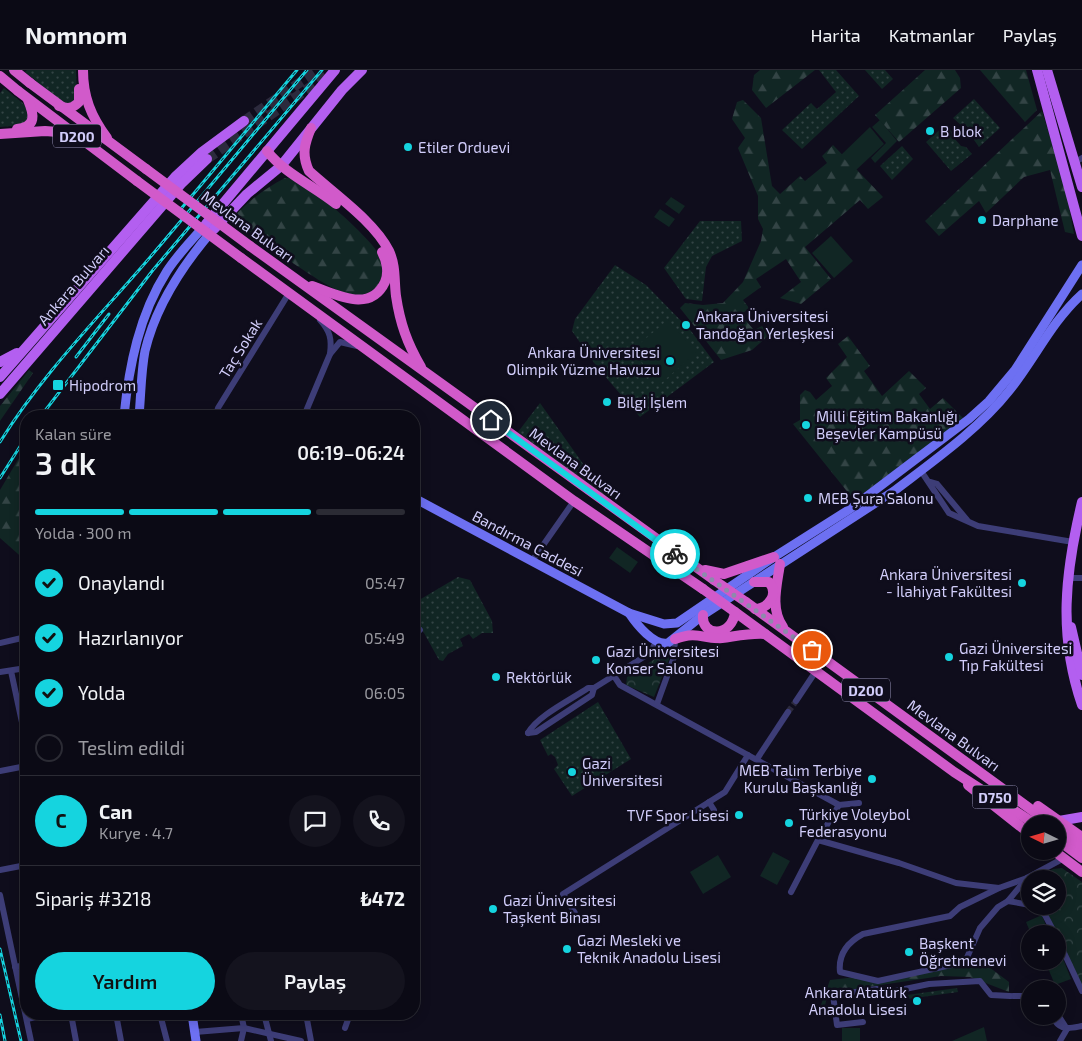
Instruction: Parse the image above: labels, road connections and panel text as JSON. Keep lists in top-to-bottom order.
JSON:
{
  "streets": {
    "highway": ["D200", "Mevlana Bulvarı", "D750"],
    "main road": ["Ankara Bulvarı", "Bandırma Caddesi"],
    "street": ["Taç Sokak"]
  },
  "crossings": [
    ["D200", "Mevlana Bulvarı"],
    ["Mevlana Bulvarı", "Taç Sokak"]
  ],
  "places": {
    "other": [
      "B blok",
      "Etiler Orduevi",
      "Darphane",
      "Ankara Üniversitesi Tandoğan Yerleşkesi",
      "Ankara Üniversitesi Olimpik Yüzme Havuzu",
      "Bilgi İşlem",
      "Milli Eğitim Bakanlığı Beşevler Kampüsü",
      "MEB Şura Salonu",
      "Ankara Üniversitesi - İlahiyat Fakültesi",
      "Gazi Üniversitesi Tıp Fakültesi",
      "Gazi Üniversitesi Konser Salonu",
      "Rektörlük",
      "Gazi Üniversitesi",
      "MEB Talim Terbiye Kurulu Başkanlığı",
      "TVF Spor Lisesi",
      "Türkiye Voleybol Federasyonu",
      "Gazi Üniversitesi Taşkent Binası",
      "Gazi Mesleki ve Teknik Anadolu Lisesi",
      "Başkent Öğretmenevi",
      "Ankara Atatürk Anadolu Lisesi"
    ],
    "transit": ["Hipodrom"]
  },
  "north": "left",
  "page": {
    "header": "Nomnom",
    "nav": ["Harita", "Katmanlar", "Paylaş"],
    "heading": ["3 dk", "Kalan süre", "06:19–06:24"],
    "panel": [
      "Can",
      "Kurye · 4.7",
      "Sipariş #3218",
      "₺472"
    ],
    "bar": "Yolda · 300 m",
    "list": [
      ["Onaylandı", "05:47"],
      ["Hazırlanıyor", "05:49"],
      ["Yolda", "06:05"],
      "Teslim edildi"
    ],
    "round": "C",
    "map_buttons": ["+", "−"],
    "buttons": ["Yardım", "Paylaş"]
  }
}
